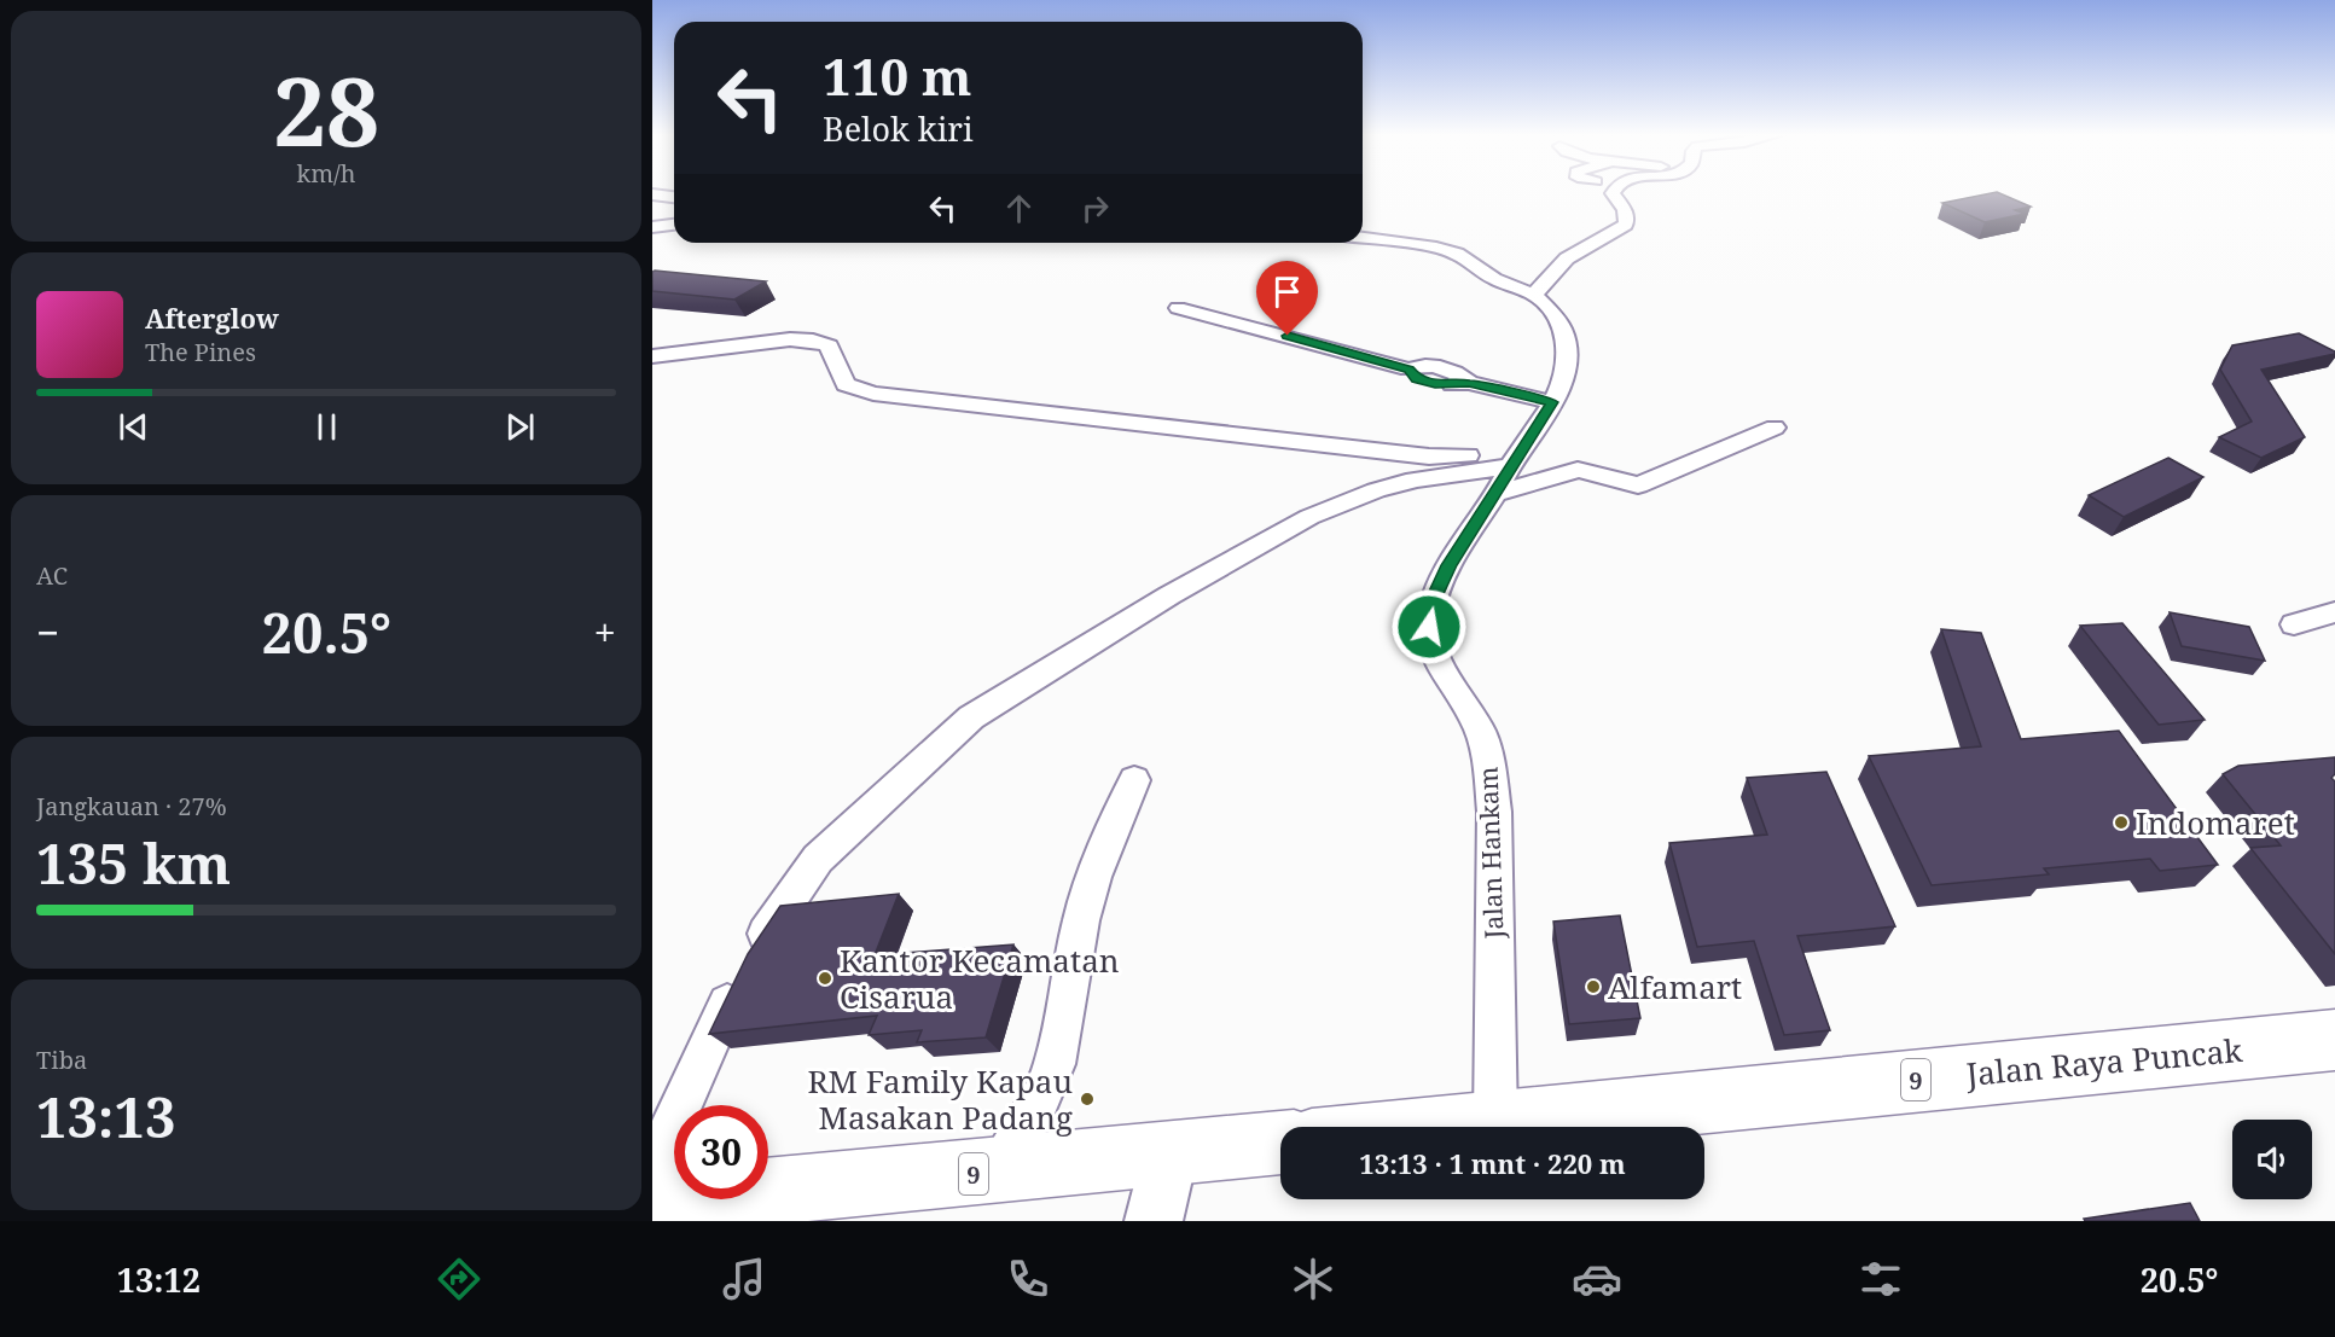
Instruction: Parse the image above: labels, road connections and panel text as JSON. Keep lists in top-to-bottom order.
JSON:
{
  "streets": {
    "highway": ["Jalan Raya Puncak", "9"],
    "street": ["Jalan Hankam"]
  },
  "crossings": [
    ["Jalan Hankam", "Jalan Raya Puncak"]
  ],
  "places": [
    "Indomaret",
    "Kantor Kecamatan Cisarua",
    "Alfamart",
    "RM Family Kapau Masakan Padang"
  ],
  "page": {
    "tile": [
      ["28", "km/h"],
      "AC",
      ["Jangkauan · 27%", "135 km"],
      ["Tiba", "13:13"]
    ],
    "turn": ["110 m", "Belok kiri"],
    "song": ["Afterglow", "The Pines"],
    "heat": ["−", "20.5°", "+"],
    "limit": "30",
    "trip": "13:13 · 1 mnt · 220 m",
    "tabs": ["13:12", "20.5°"]
  }
}
